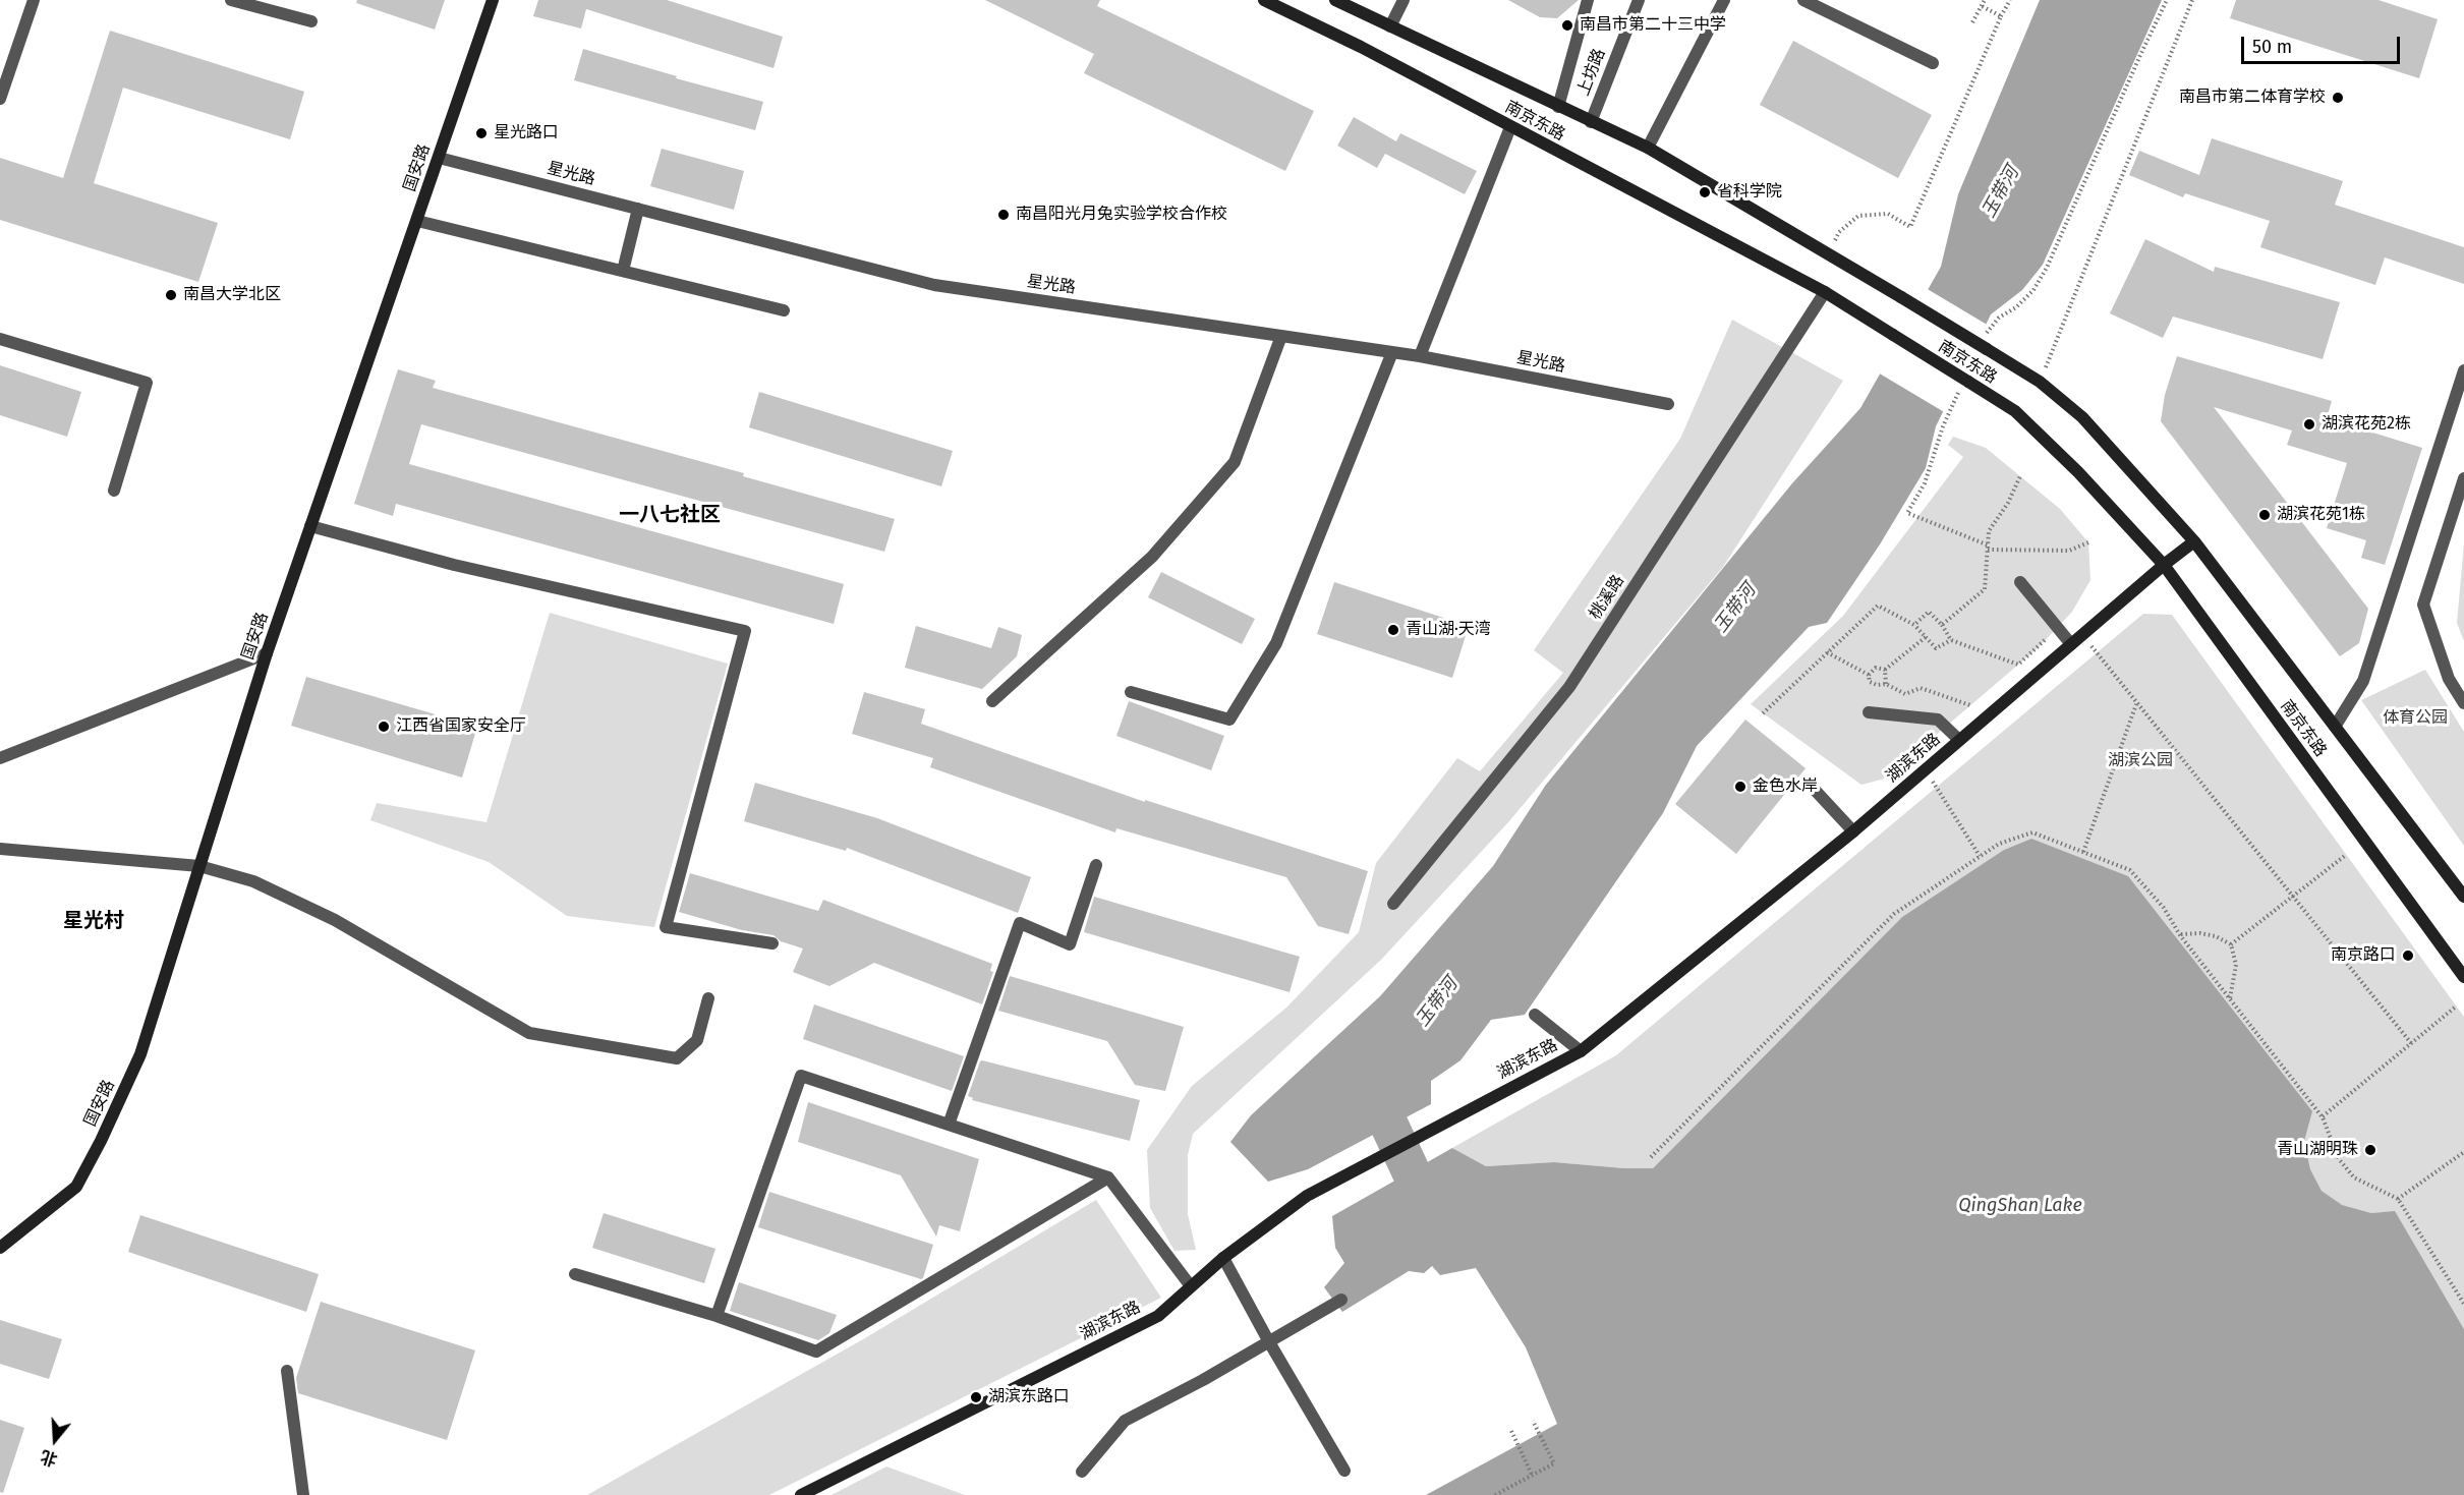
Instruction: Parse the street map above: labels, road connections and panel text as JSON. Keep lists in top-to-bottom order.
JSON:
{
  "streets": {
    "street": [
      "上坊路",
      "南京东路",
      "国安路",
      "星光路",
      "桃溪路",
      "湖滨东路"
    ]
  },
  "crossings": [
    ["上坊路", "南京东路"],
    ["南京东路", "桃溪路"],
    ["南京东路", "湖滨东路"],
    ["国安路", "星光路"]
  ],
  "districts": ["一八七社区", "星光村"],
  "water": ["玉带河", "QingShan Lake"],
  "parks": ["体育公园", "湖滨公园"],
  "places": [
    "南昌市第二十三中学",
    "南昌市第二体育学校",
    "星光路口",
    "省科学院",
    "南昌阳光月兔实验学校合作校",
    "南昌大学北区",
    "湖滨花苑2栋",
    "湖滨花苑1栋",
    "青山湖·天湾",
    "江西省国家安全厅",
    "金色水岸",
    "南京路口",
    "青山湖明珠",
    "湖滨东路口"
  ],
  "scale_bar": "50 m",
  "north": "bottom"
}
